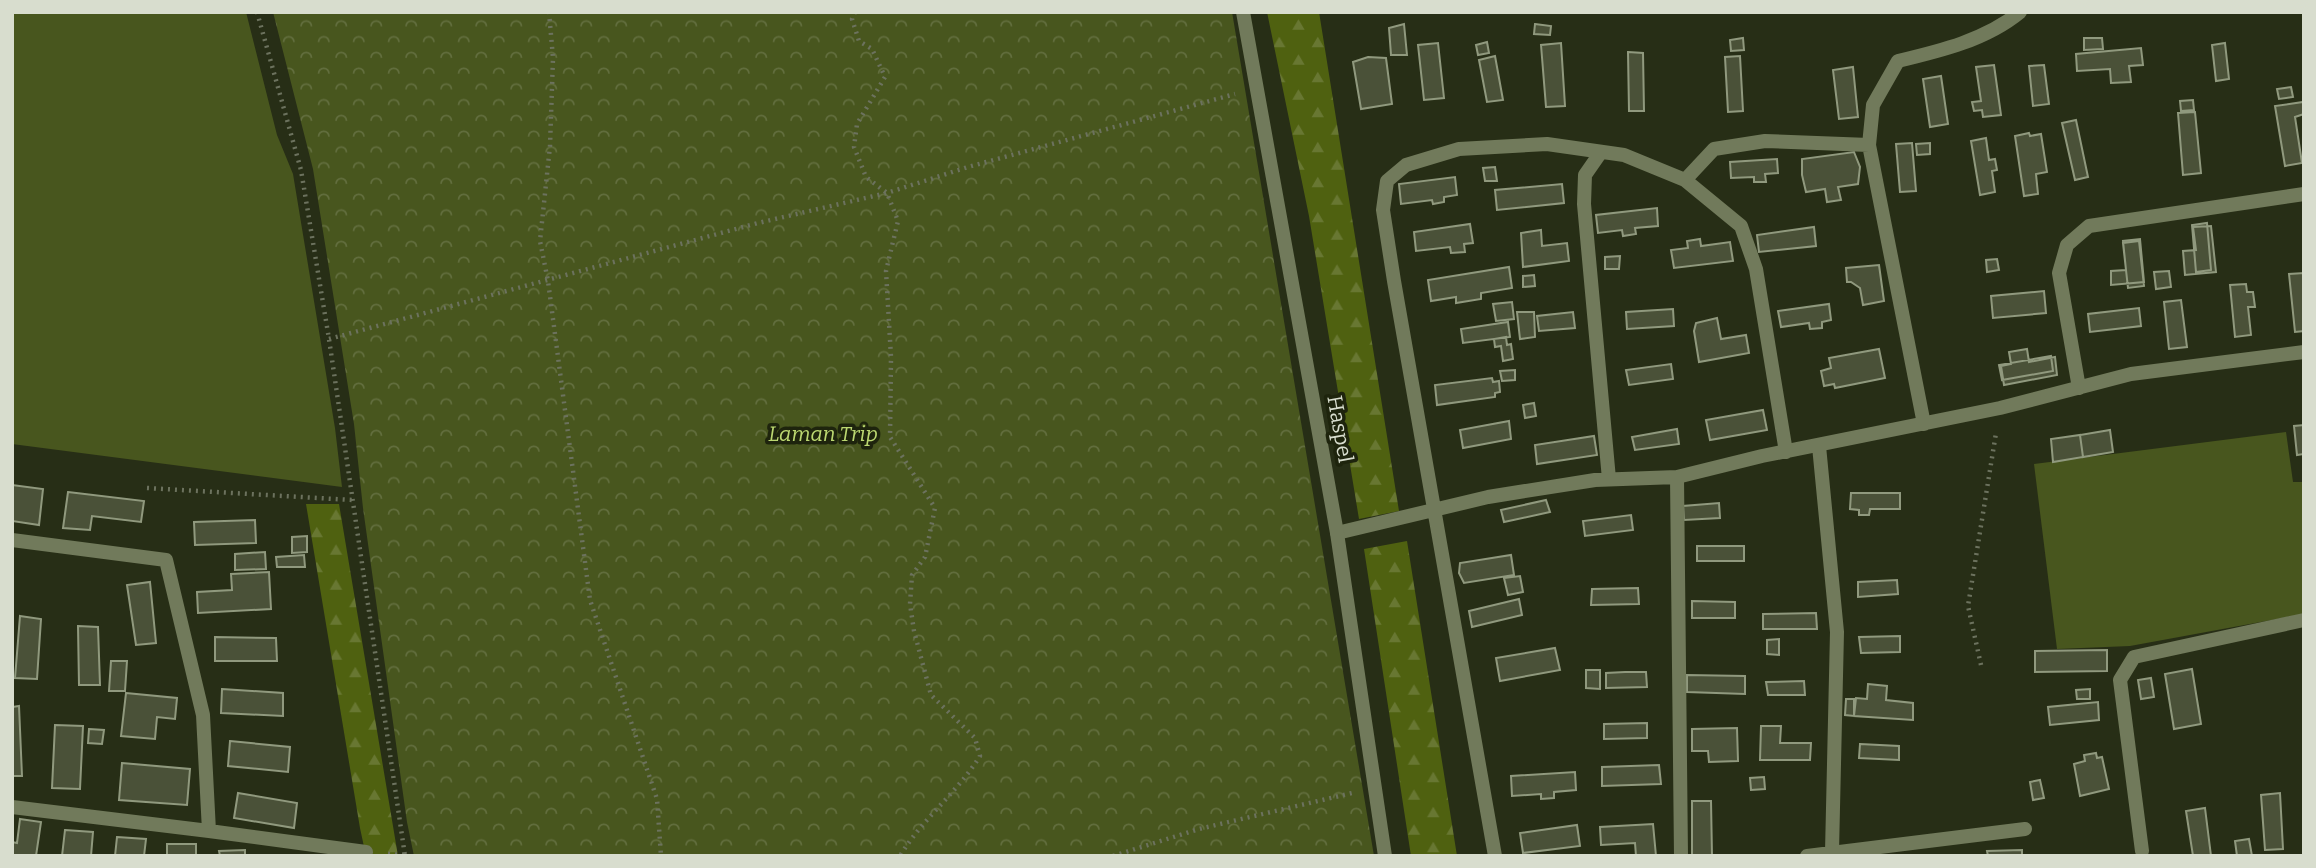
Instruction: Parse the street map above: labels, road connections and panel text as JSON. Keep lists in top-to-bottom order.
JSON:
{
  "streets": {
    "street": ["Haspel"]
  },
  "parks": ["Laman Trip"]
}
